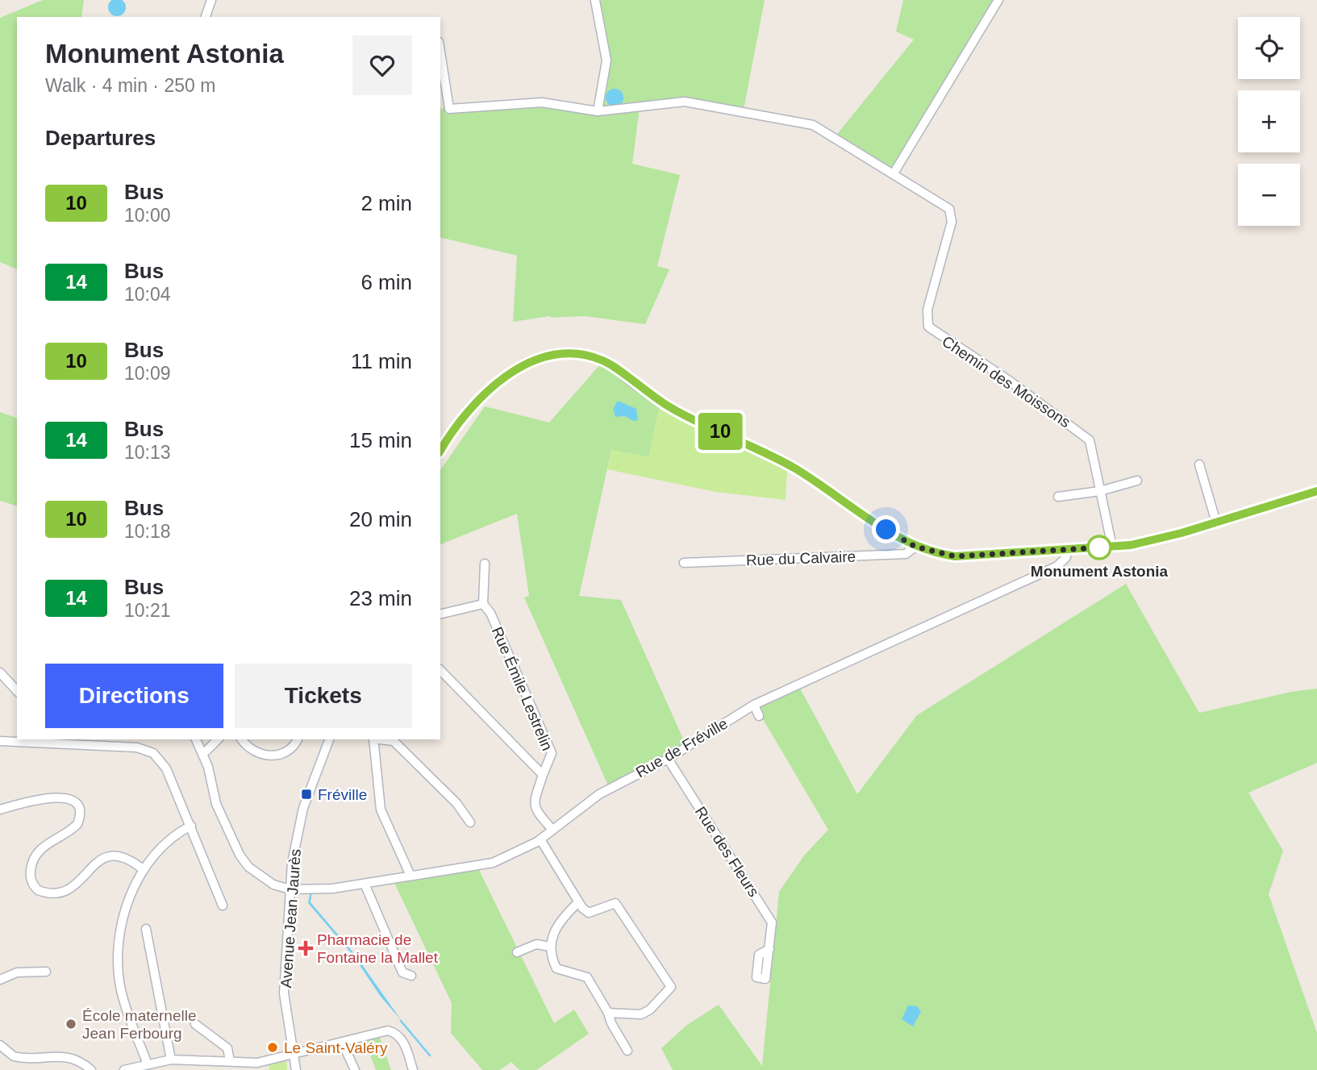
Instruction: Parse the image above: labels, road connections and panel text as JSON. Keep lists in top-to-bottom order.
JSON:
{
  "streets": {
    "street": [
      "Chemin des Moissons",
      "Rue du Calvaire",
      "Rue Émile Lestrelin",
      "Rue de Fréville",
      "Rue des Fleurs",
      "Avenue Jean Jaurès"
    ]
  },
  "crossings": [
    ["Rue Émile Lestrelin", "Rue de Fréville"],
    ["Rue de Fréville", "Rue des Fleurs"],
    ["Rue de Fréville", "Avenue Jean Jaurès"]
  ],
  "places": {
    "other": ["Monument Astonia", "École maternelle Jean Ferbourg", "Le Saint-Valéry"],
    "transit": ["Fréville"],
    "health": ["Pharmacie de Fontaine la Mallet"]
  },
  "lines": ["bus line 10"],
  "page": {
    "on_map": "10",
    "map_buttons": ["+", "−"],
    "heading": [
      ["Monument Astonia", "Walk · 4 min · 250 m"],
      "Departures"
    ],
    "list": [
      {
        "mark": "10",
        "name": "Bus",
        "note": "10:00",
        "value": "2 min"
      },
      {
        "mark": "14",
        "name": "Bus",
        "note": "10:04",
        "value": "6 min"
      },
      {
        "mark": "10",
        "name": "Bus",
        "note": "10:09",
        "value": "11 min"
      },
      {
        "mark": "14",
        "name": "Bus",
        "note": "10:13",
        "value": "15 min"
      },
      {
        "mark": "10",
        "name": "Bus",
        "note": "10:18",
        "value": "20 min"
      },
      {
        "mark": "14",
        "name": "Bus",
        "note": "10:21",
        "value": "23 min"
      }
    ],
    "buttons": ["Directions", "Tickets"]
  }
}
